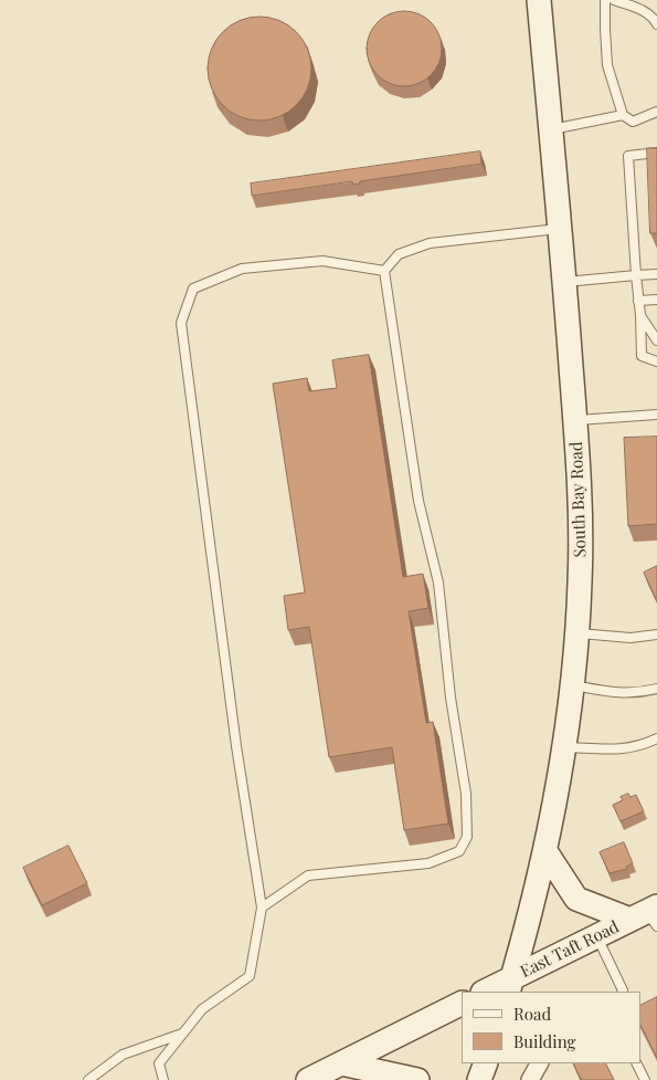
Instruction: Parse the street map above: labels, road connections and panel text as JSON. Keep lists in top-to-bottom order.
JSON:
{
  "streets": {
    "main road": ["South Bay Road", "East Taft Road"]
  },
  "crossings": [
    ["South Bay Road", "East Taft Road"]
  ],
  "legend": ["Road", "Building"]
}
